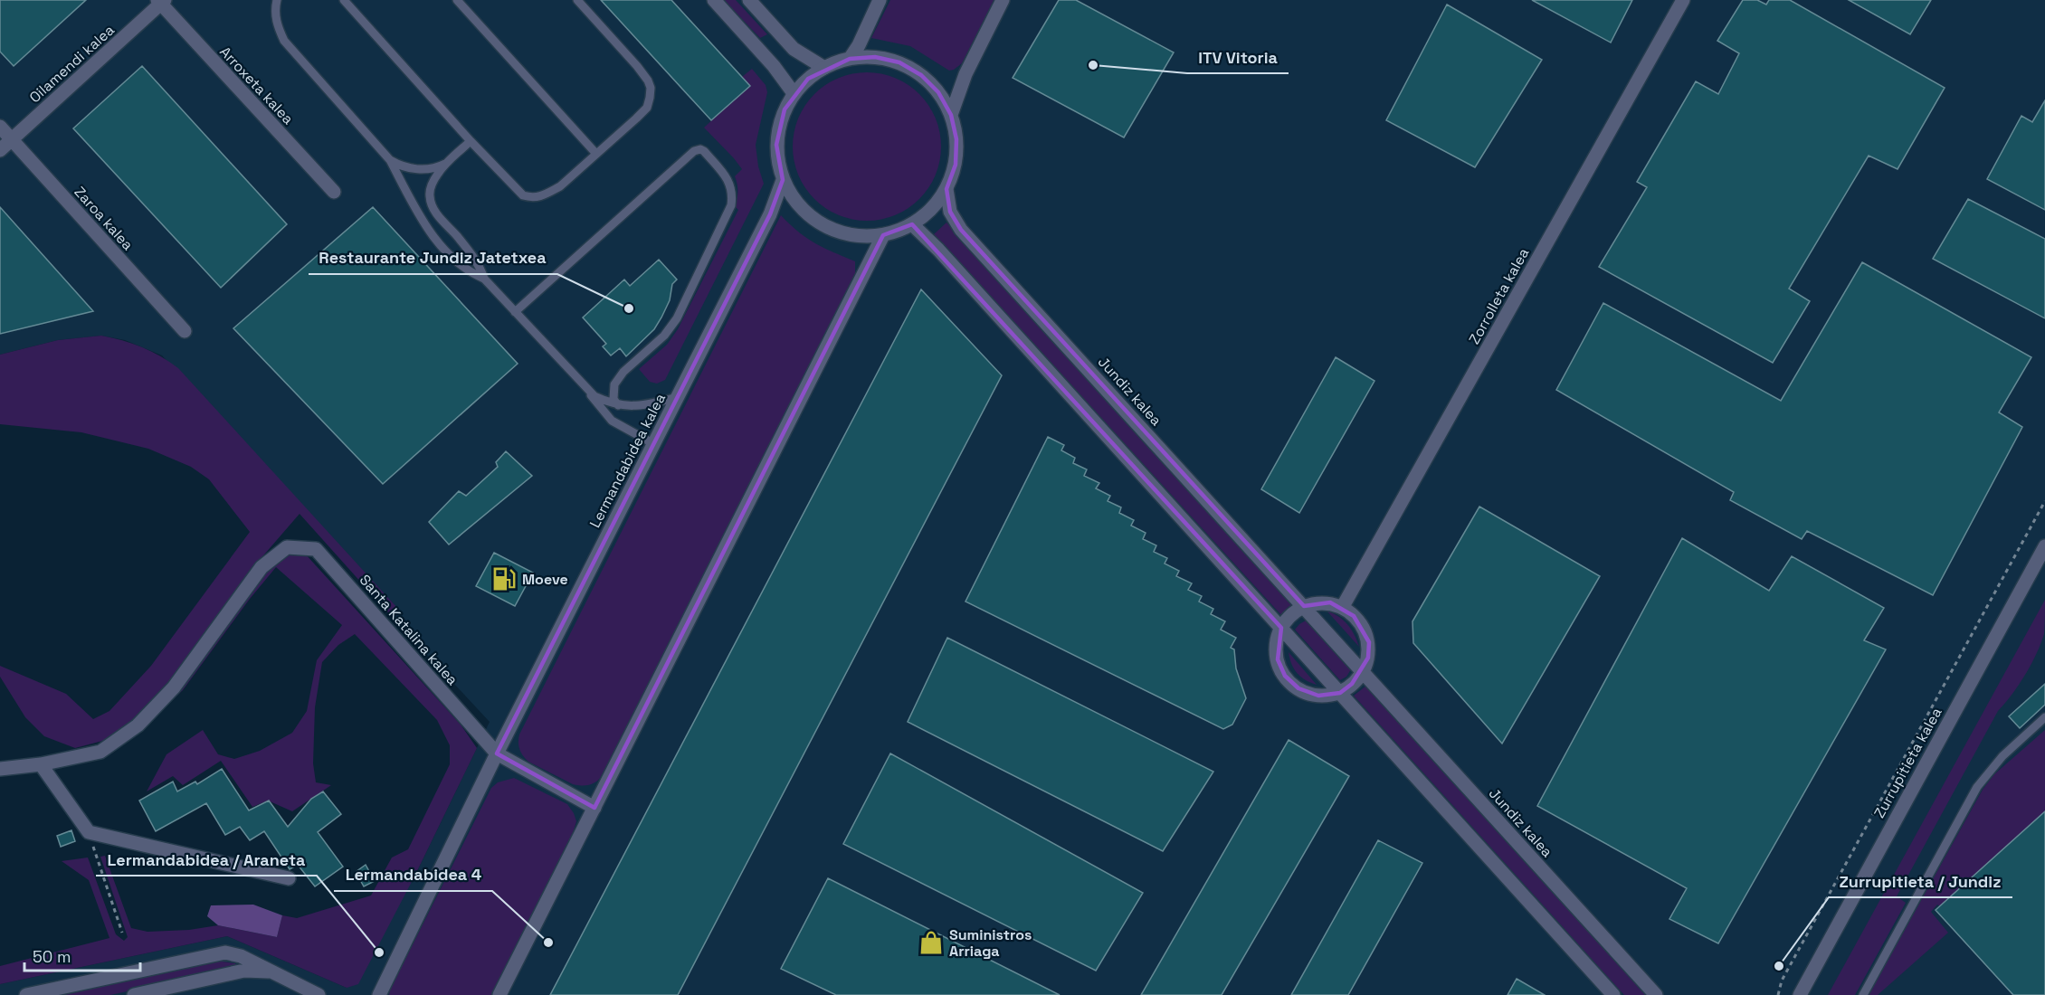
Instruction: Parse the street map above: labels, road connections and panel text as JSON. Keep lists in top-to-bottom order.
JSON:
{
  "streets": {
    "street": [
      "Oilamendi kalea",
      "Arroxeta kalea",
      "Zaroa kalea",
      "Zorrolleta kalea",
      "Jundiz kalea",
      "Lermandabidea kalea",
      "Santa Katalina kalea",
      "Zurrupitieta kalea"
    ]
  },
  "crossings": [
    ["Oilamendi kalea", "Arroxeta kalea"],
    ["Oilamendi kalea", "Zaroa kalea"],
    ["Jundiz kalea", "Lermandabidea kalea"],
    ["Lermandabidea kalea", "Santa Katalina kalea"]
  ],
  "places": {
    "other": [
      "ITV Vitoria",
      "Restaurante Jundiz Jatetxea",
      "Lermandabidea 4",
      "Lermandabidea / Araneta",
      "Zurrupitieta / Jundiz"
    ],
    "fuel station": ["Moeve"],
    "shop": ["Suministros Arriaga"]
  },
  "scale_bar": "50 m"
}
